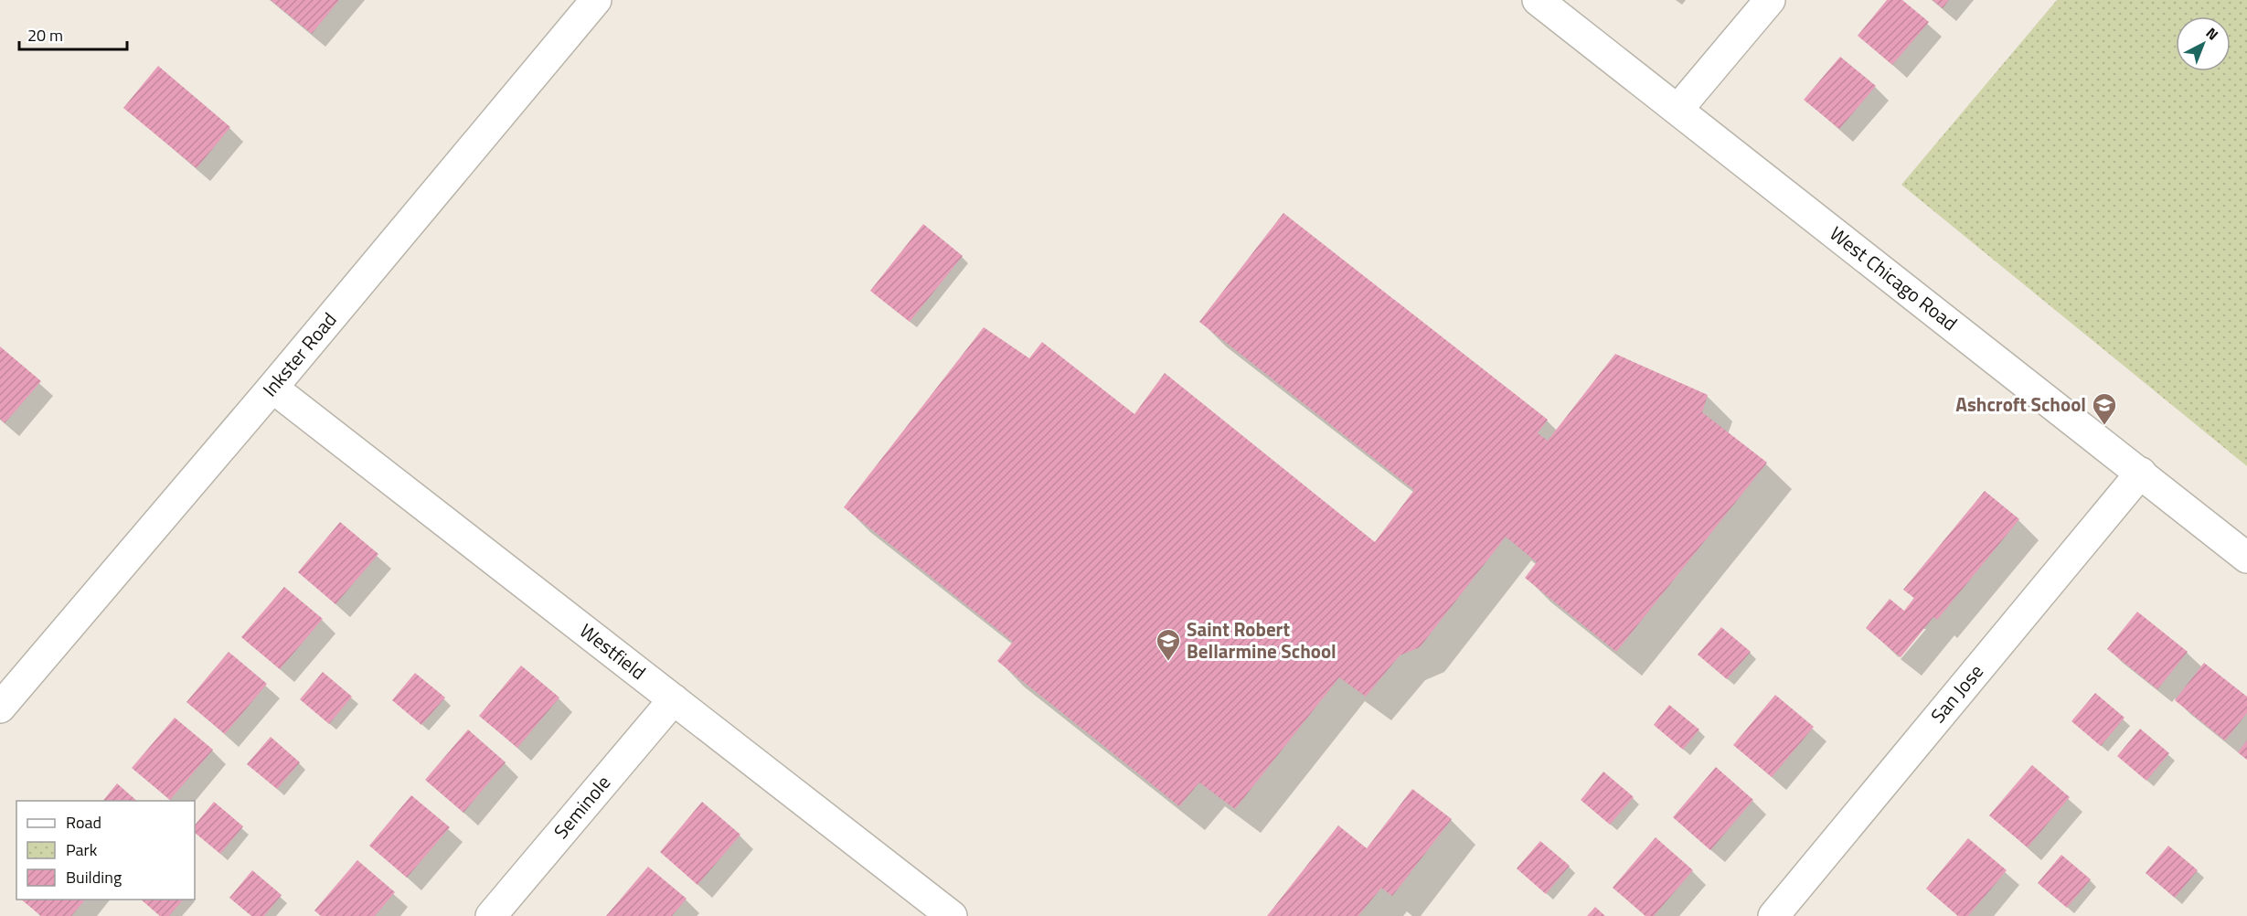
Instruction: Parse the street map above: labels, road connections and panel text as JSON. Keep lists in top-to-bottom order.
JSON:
{
  "streets": {
    "street": [
      "West Chicago Road",
      "Inkster Road",
      "Westfield",
      "San Jose",
      "Seminole"
    ]
  },
  "crossings": [
    ["West Chicago Road", "San Jose"],
    ["Inkster Road", "Westfield"],
    ["Westfield", "Seminole"]
  ],
  "places": {
    "school or university": ["Ashcroft School", "Saint Robert Bellarmine School"]
  },
  "legend": ["Road", "Park", "Building"],
  "scale_bar": "20 m",
  "north": "top right"
}
